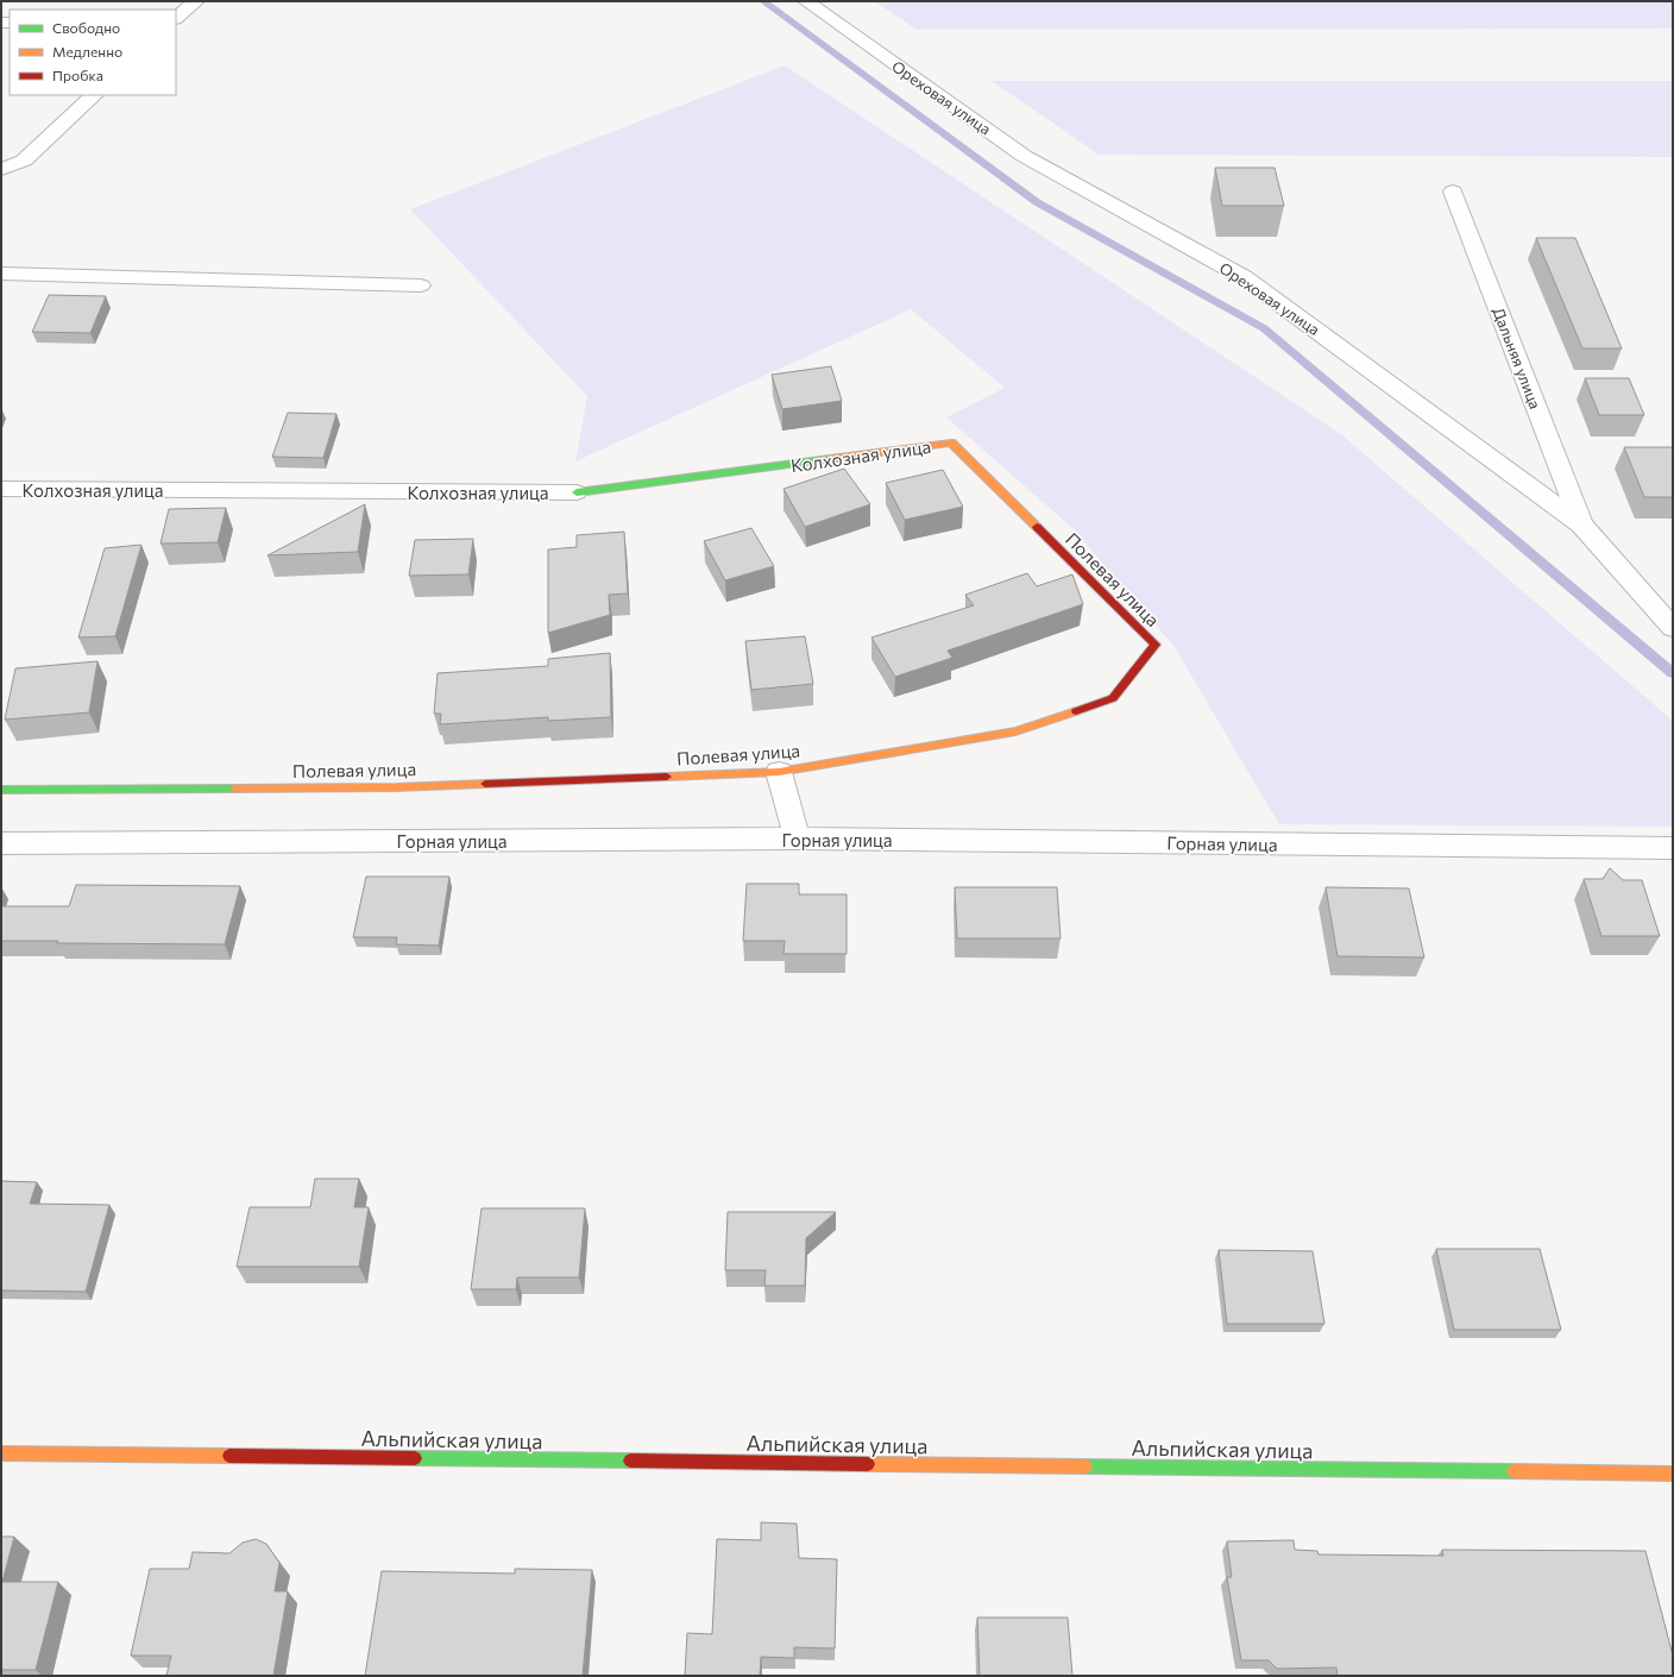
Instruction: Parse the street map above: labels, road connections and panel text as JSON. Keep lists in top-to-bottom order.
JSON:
{
  "streets": {
    "street": [
      "Ореховая улица",
      "Дальняя улица",
      "Колхозная улица",
      "Полевая улица",
      "Горная улица",
      "Альпийская улица"
    ]
  },
  "crossings": [
    ["Ореховая улица", "Дальняя улица"],
    ["Колхозная улица", "Полевая улица"]
  ],
  "legend": ["Свободно", "Медленно", "Пробка"]
}
